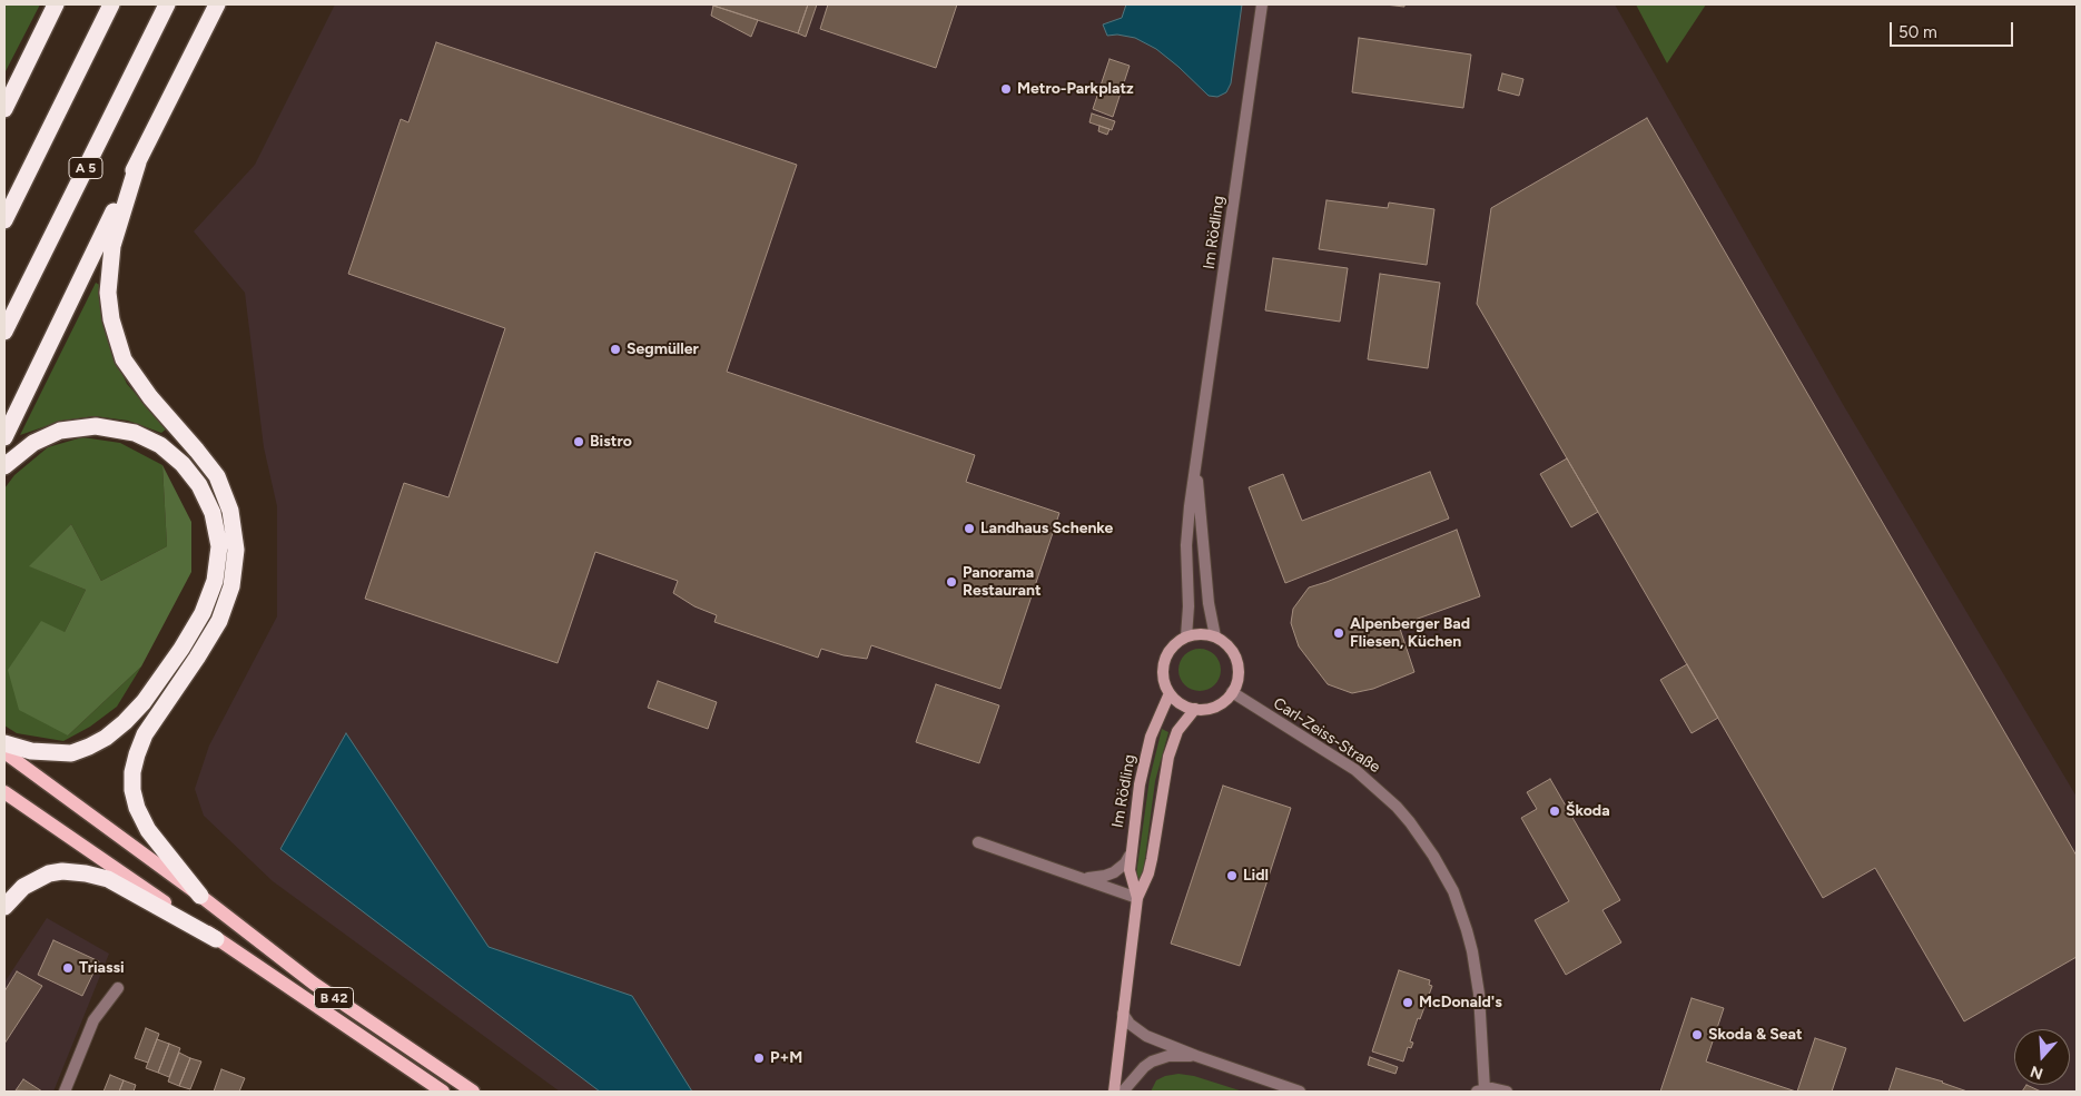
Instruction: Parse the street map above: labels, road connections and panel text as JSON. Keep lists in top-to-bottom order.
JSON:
{
  "streets": {
    "highway": ["A 5"],
    "main road": ["B 42"],
    "street": ["Im Rödling", "Carl-Zeiss-Straße"]
  },
  "crossings": [
    ["Im Rödling", "Carl-Zeiss-Straße"]
  ],
  "places": [
    "Metro-Parkplatz",
    "Segmüller",
    "Bistro",
    "Landhaus Schenke",
    "Panorama Restaurant",
    "Alpenberger Bad Fliesen, Küchen",
    "Škoda",
    "Lidl",
    "Triassi",
    "McDonald's",
    "Skoda & Seat",
    "P+M"
  ],
  "scale_bar": "50 m",
  "north": "bottom"
}
